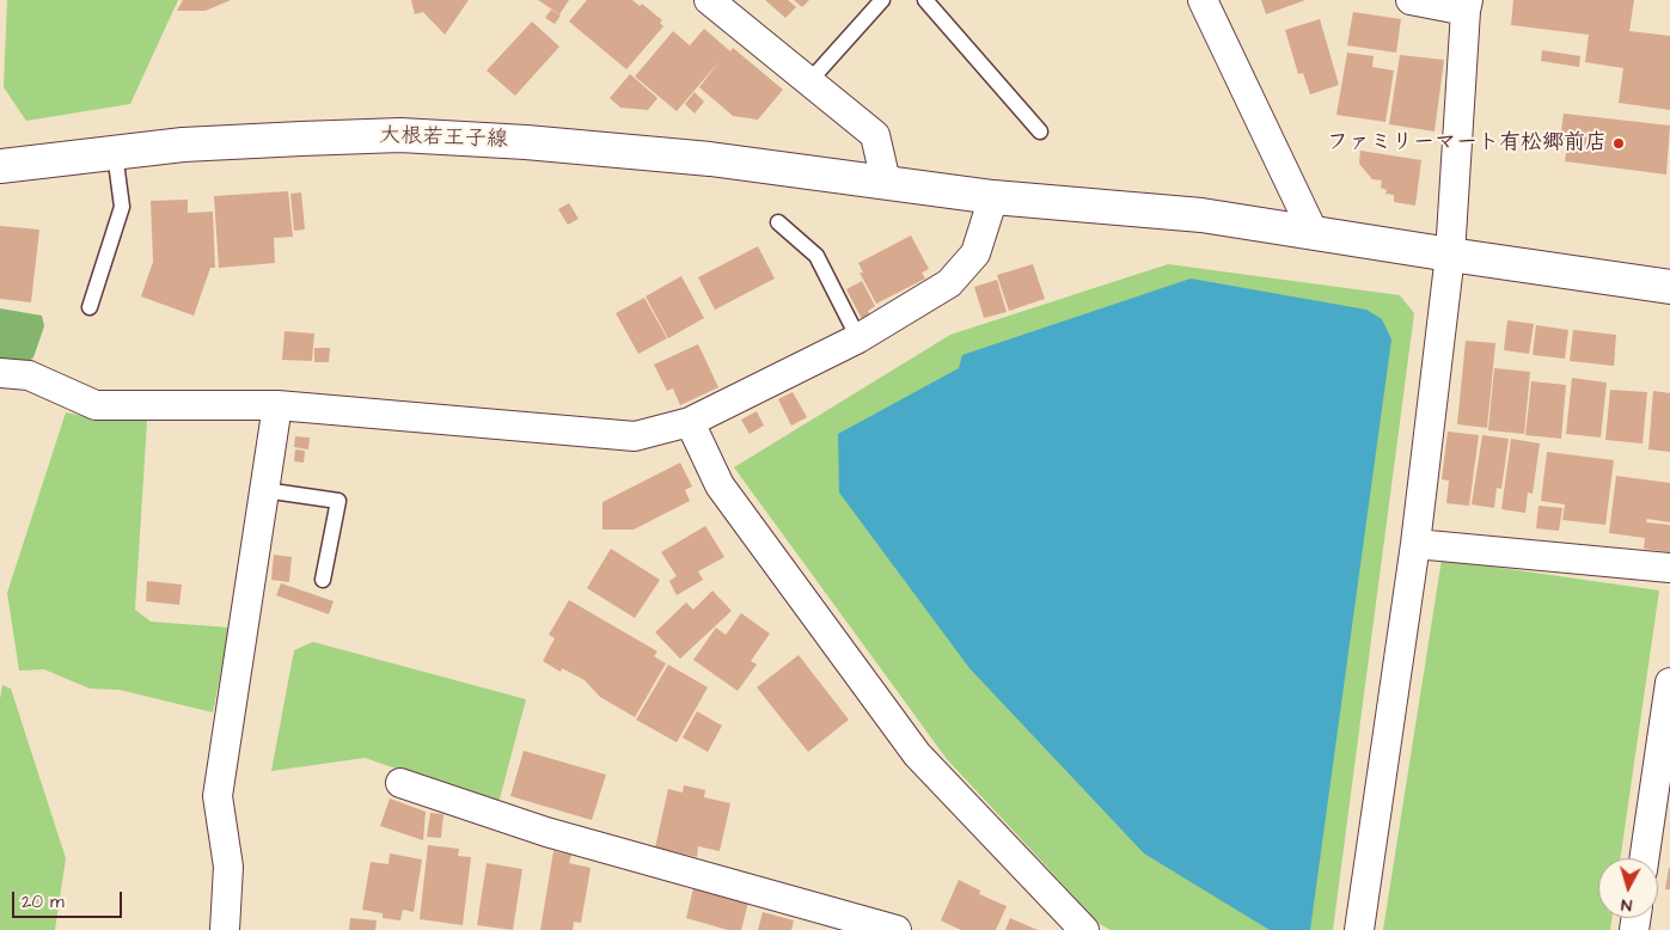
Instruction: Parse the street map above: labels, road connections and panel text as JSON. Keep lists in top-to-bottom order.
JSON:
{
  "streets": {
    "street": ["大根若王子線"]
  },
  "places": ["ファミリーマート有松郷前店"],
  "scale_bar": "20 m",
  "north": "bottom"
}
